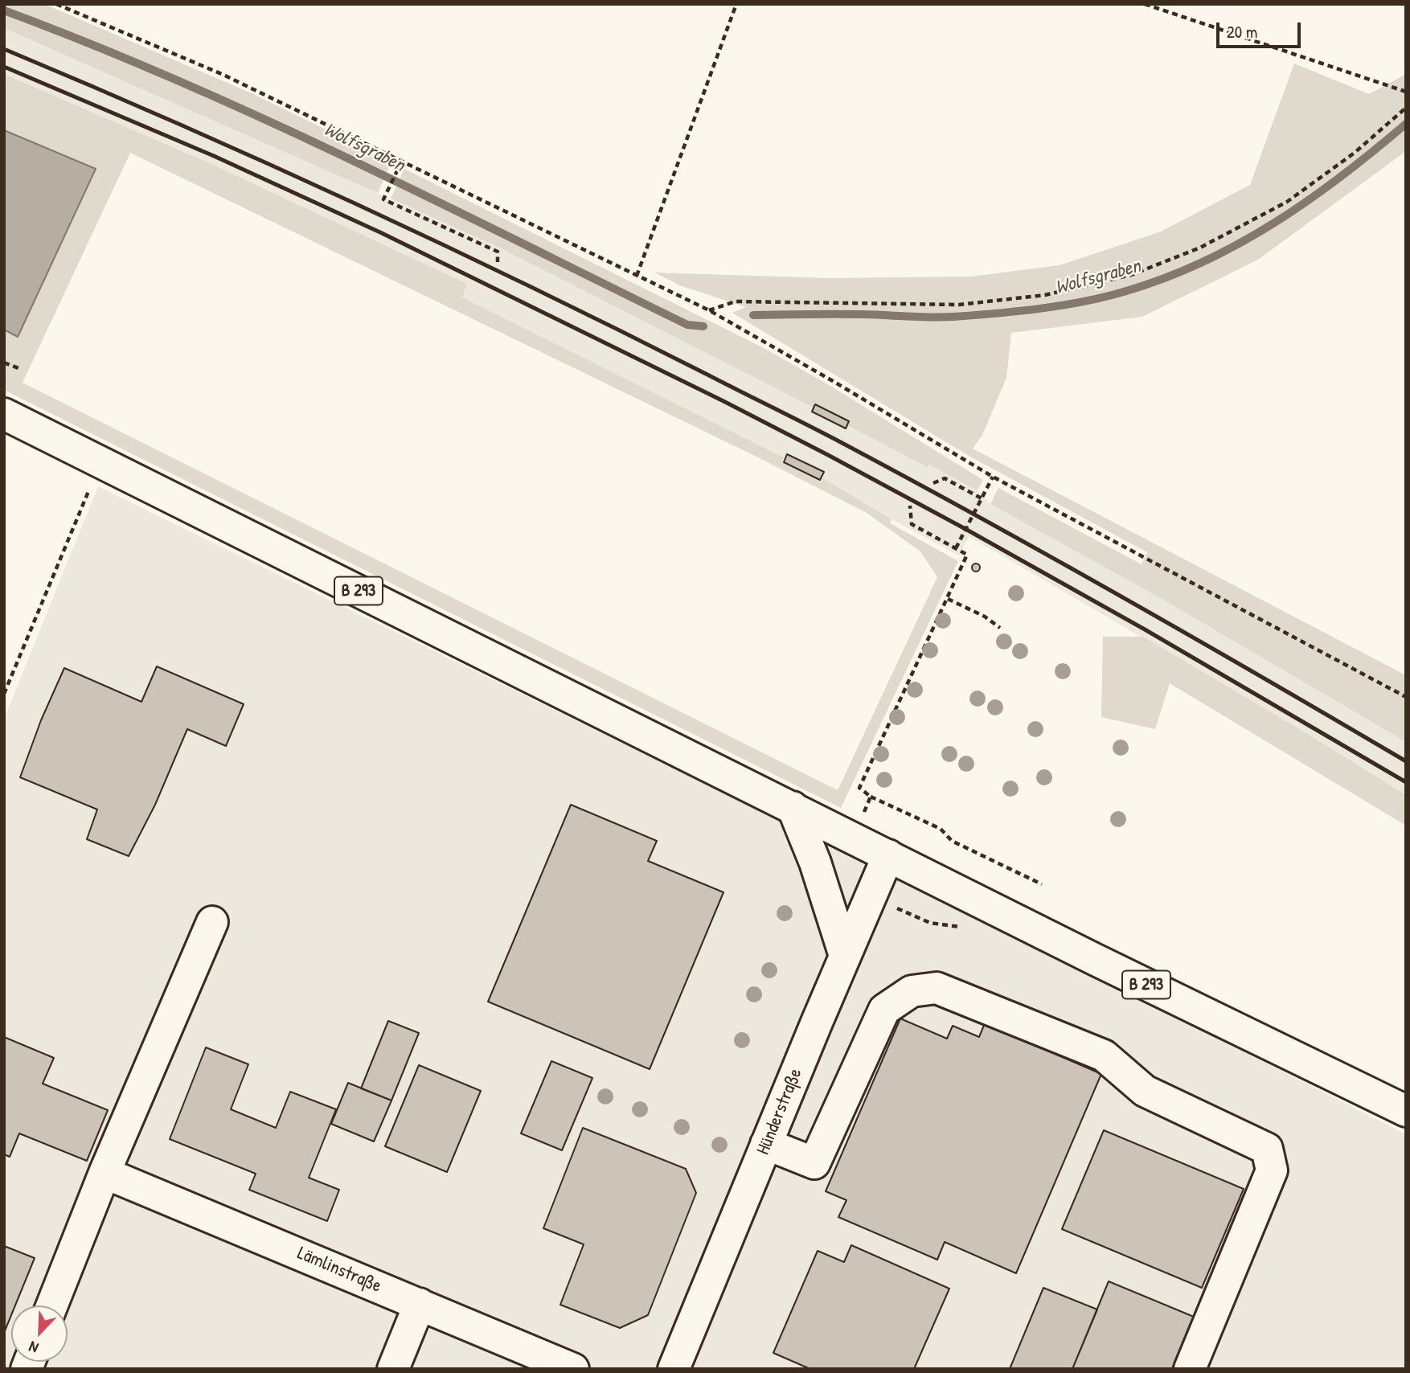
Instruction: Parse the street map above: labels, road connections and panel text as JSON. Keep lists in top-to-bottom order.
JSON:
{
  "streets": {
    "main road": ["B 293", "Hünderstraße", "Lämlinstraße"]
  },
  "crossings": [
    ["B 293", "Hünderstraße"]
  ],
  "water": ["Wolfsgraben"],
  "scale_bar": "20 m",
  "north": "bottom left"
}
